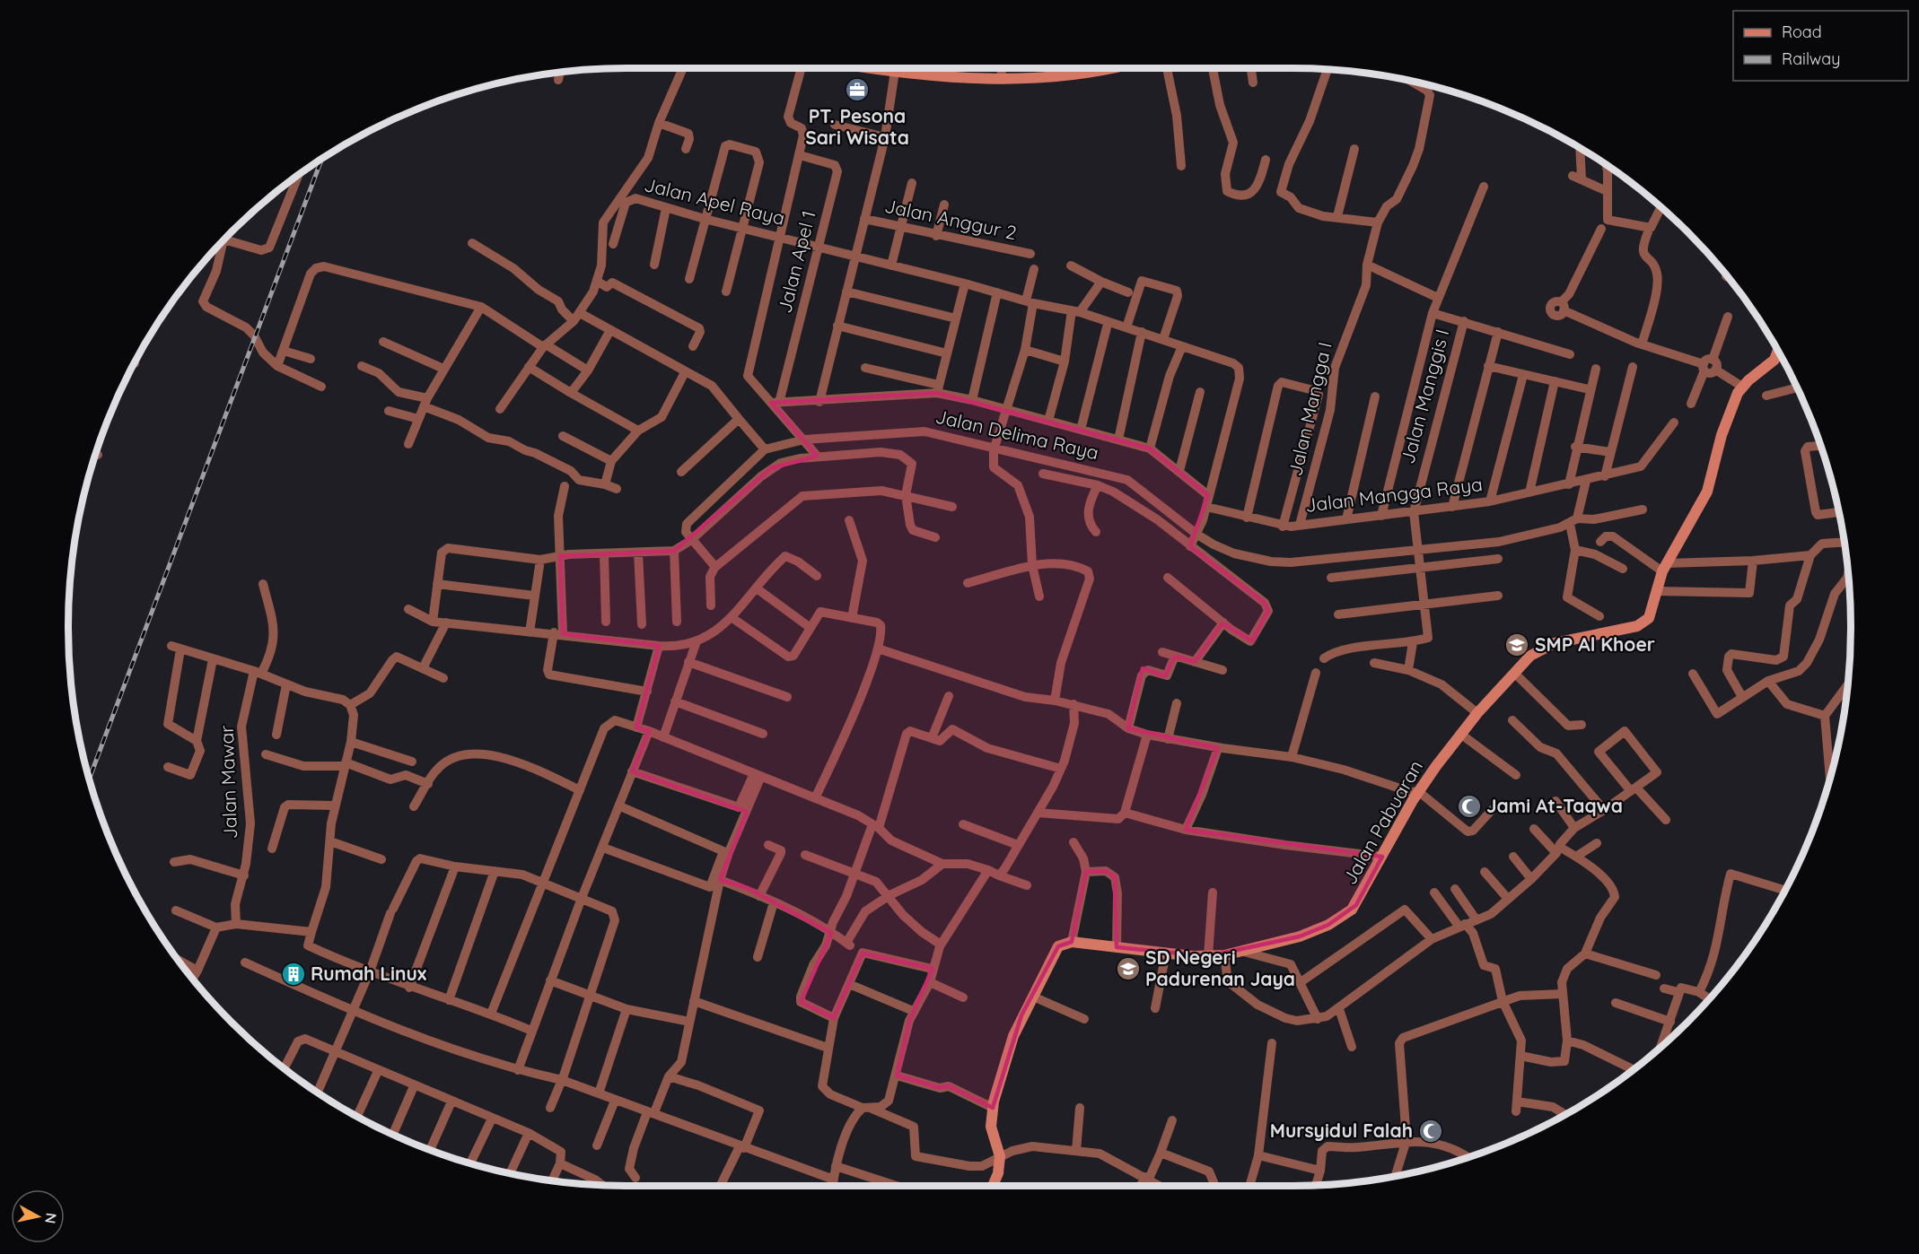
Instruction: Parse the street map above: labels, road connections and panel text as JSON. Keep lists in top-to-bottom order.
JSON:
{
  "streets": {
    "street": [
      "Jalan Apel Raya",
      "Jalan Anggur 2",
      "Jalan Apel 1",
      "Jalan Manggis I",
      "Jalan Mangga I",
      "Jalan Delima Raya",
      "Jalan Mangga Raya",
      "Jalan Mawar",
      "Jalan Pabuaran"
    ]
  },
  "crossings": [
    ["Jalan Apel Raya", "Jalan Apel 1"],
    ["Jalan Apel Raya", "Jalan Delima Raya"],
    ["Jalan Apel Raya", "Jalan Mangga Raya"],
    ["Jalan Apel 1", "Jalan Delima Raya"],
    ["Jalan Manggis I", "Jalan Mangga Raya"],
    ["Jalan Mangga I", "Jalan Mangga Raya"]
  ],
  "places": {
    "office": ["PT. Pesona Sari Wisata"],
    "school or university": ["SMP Al Khoer", "SD Negeri Padurenan Jaya"],
    "mosque": ["Jami At-Taqwa", "Mursyidul Falah"],
    "building": ["Rumah Linux"]
  },
  "legend": ["Road", "Railway"],
  "north": "right"
}
